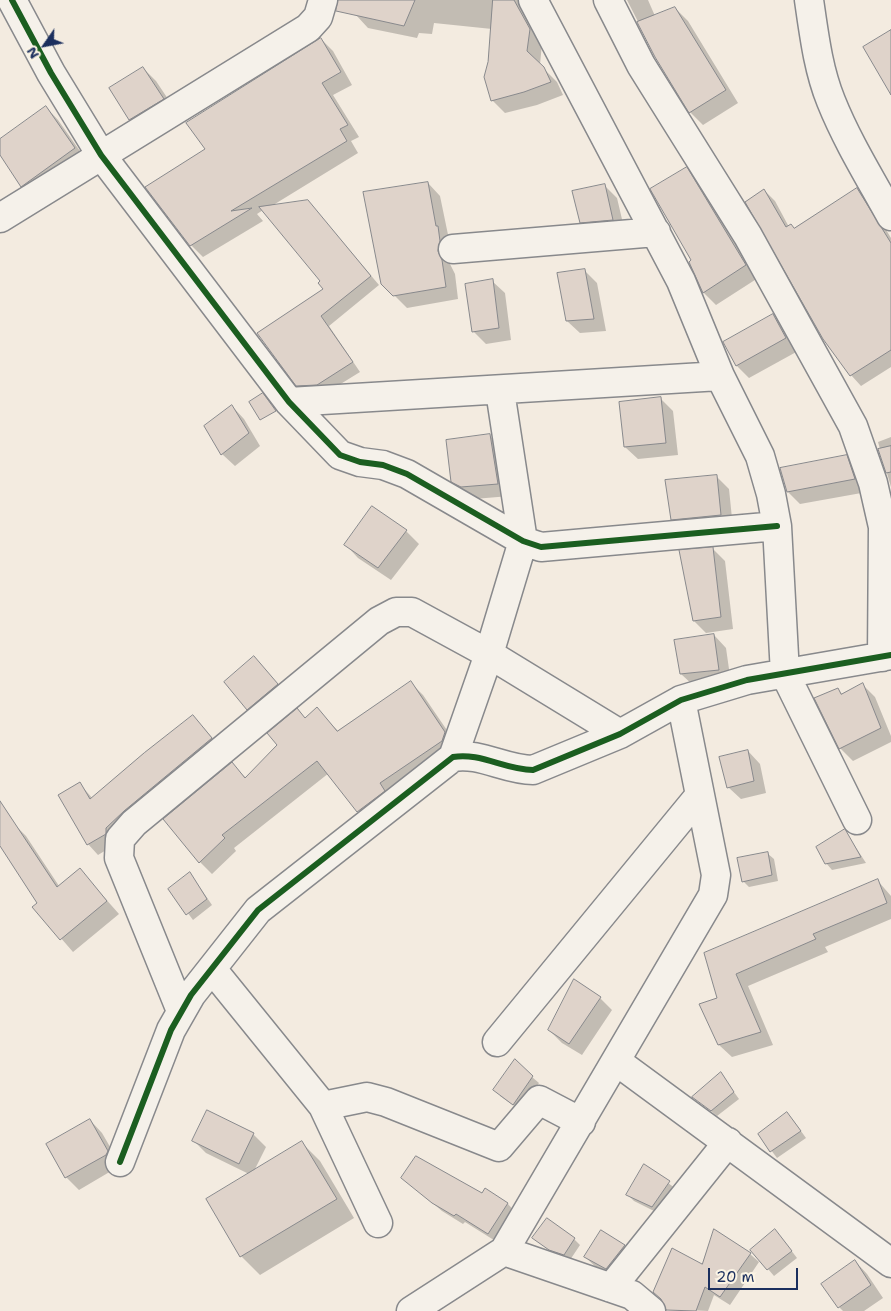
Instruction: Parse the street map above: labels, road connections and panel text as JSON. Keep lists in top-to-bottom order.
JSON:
{
  "scale_bar": "20 m",
  "north": "bottom left"
}
